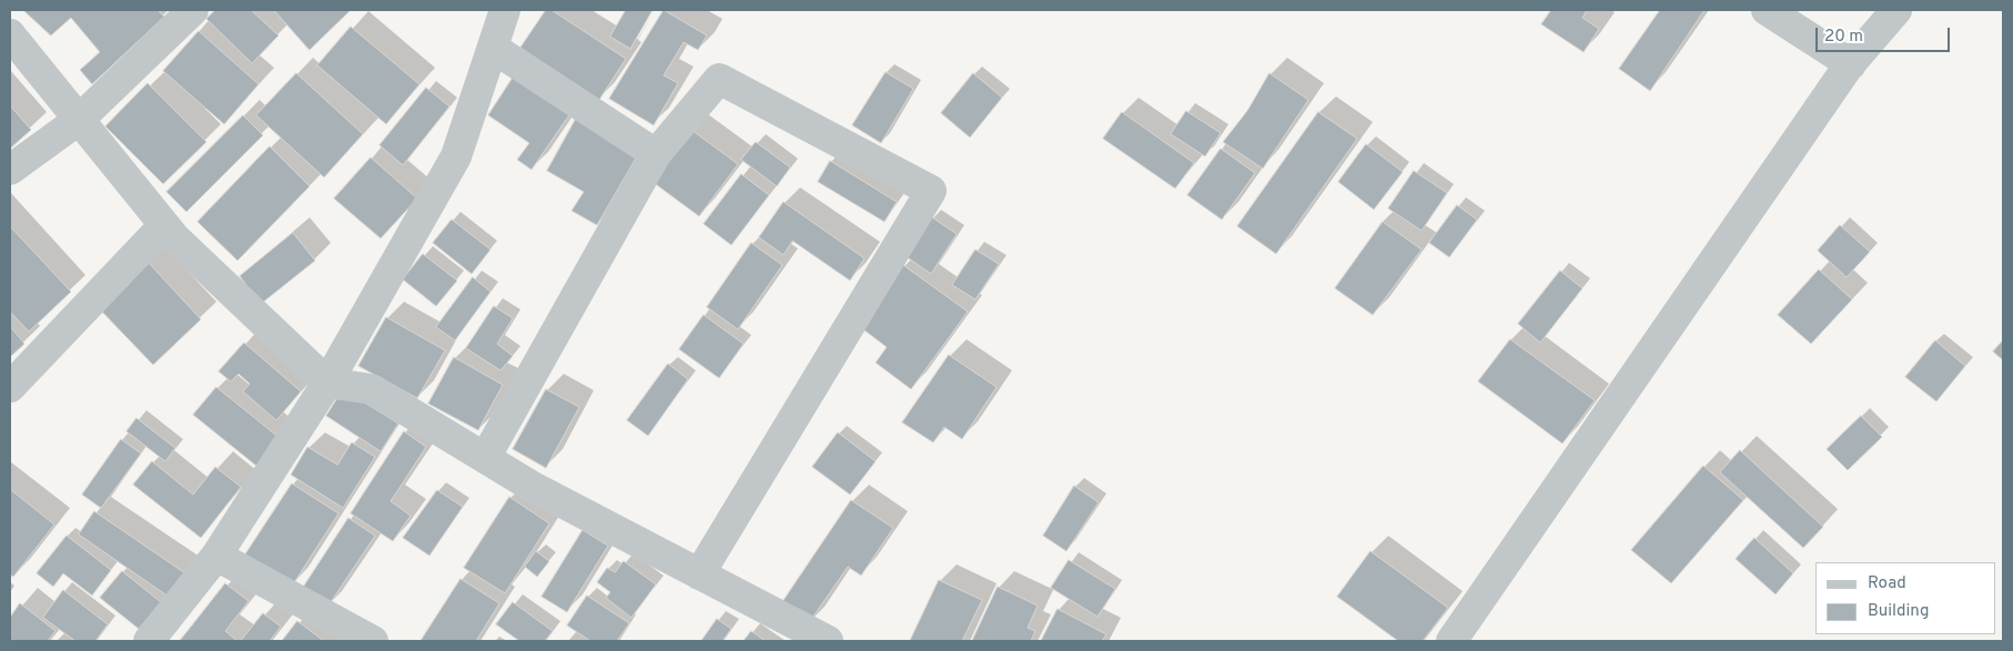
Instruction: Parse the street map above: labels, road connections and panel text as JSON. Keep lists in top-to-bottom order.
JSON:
{
  "legend": ["Road", "Building"],
  "scale_bar": "20 m"
}
